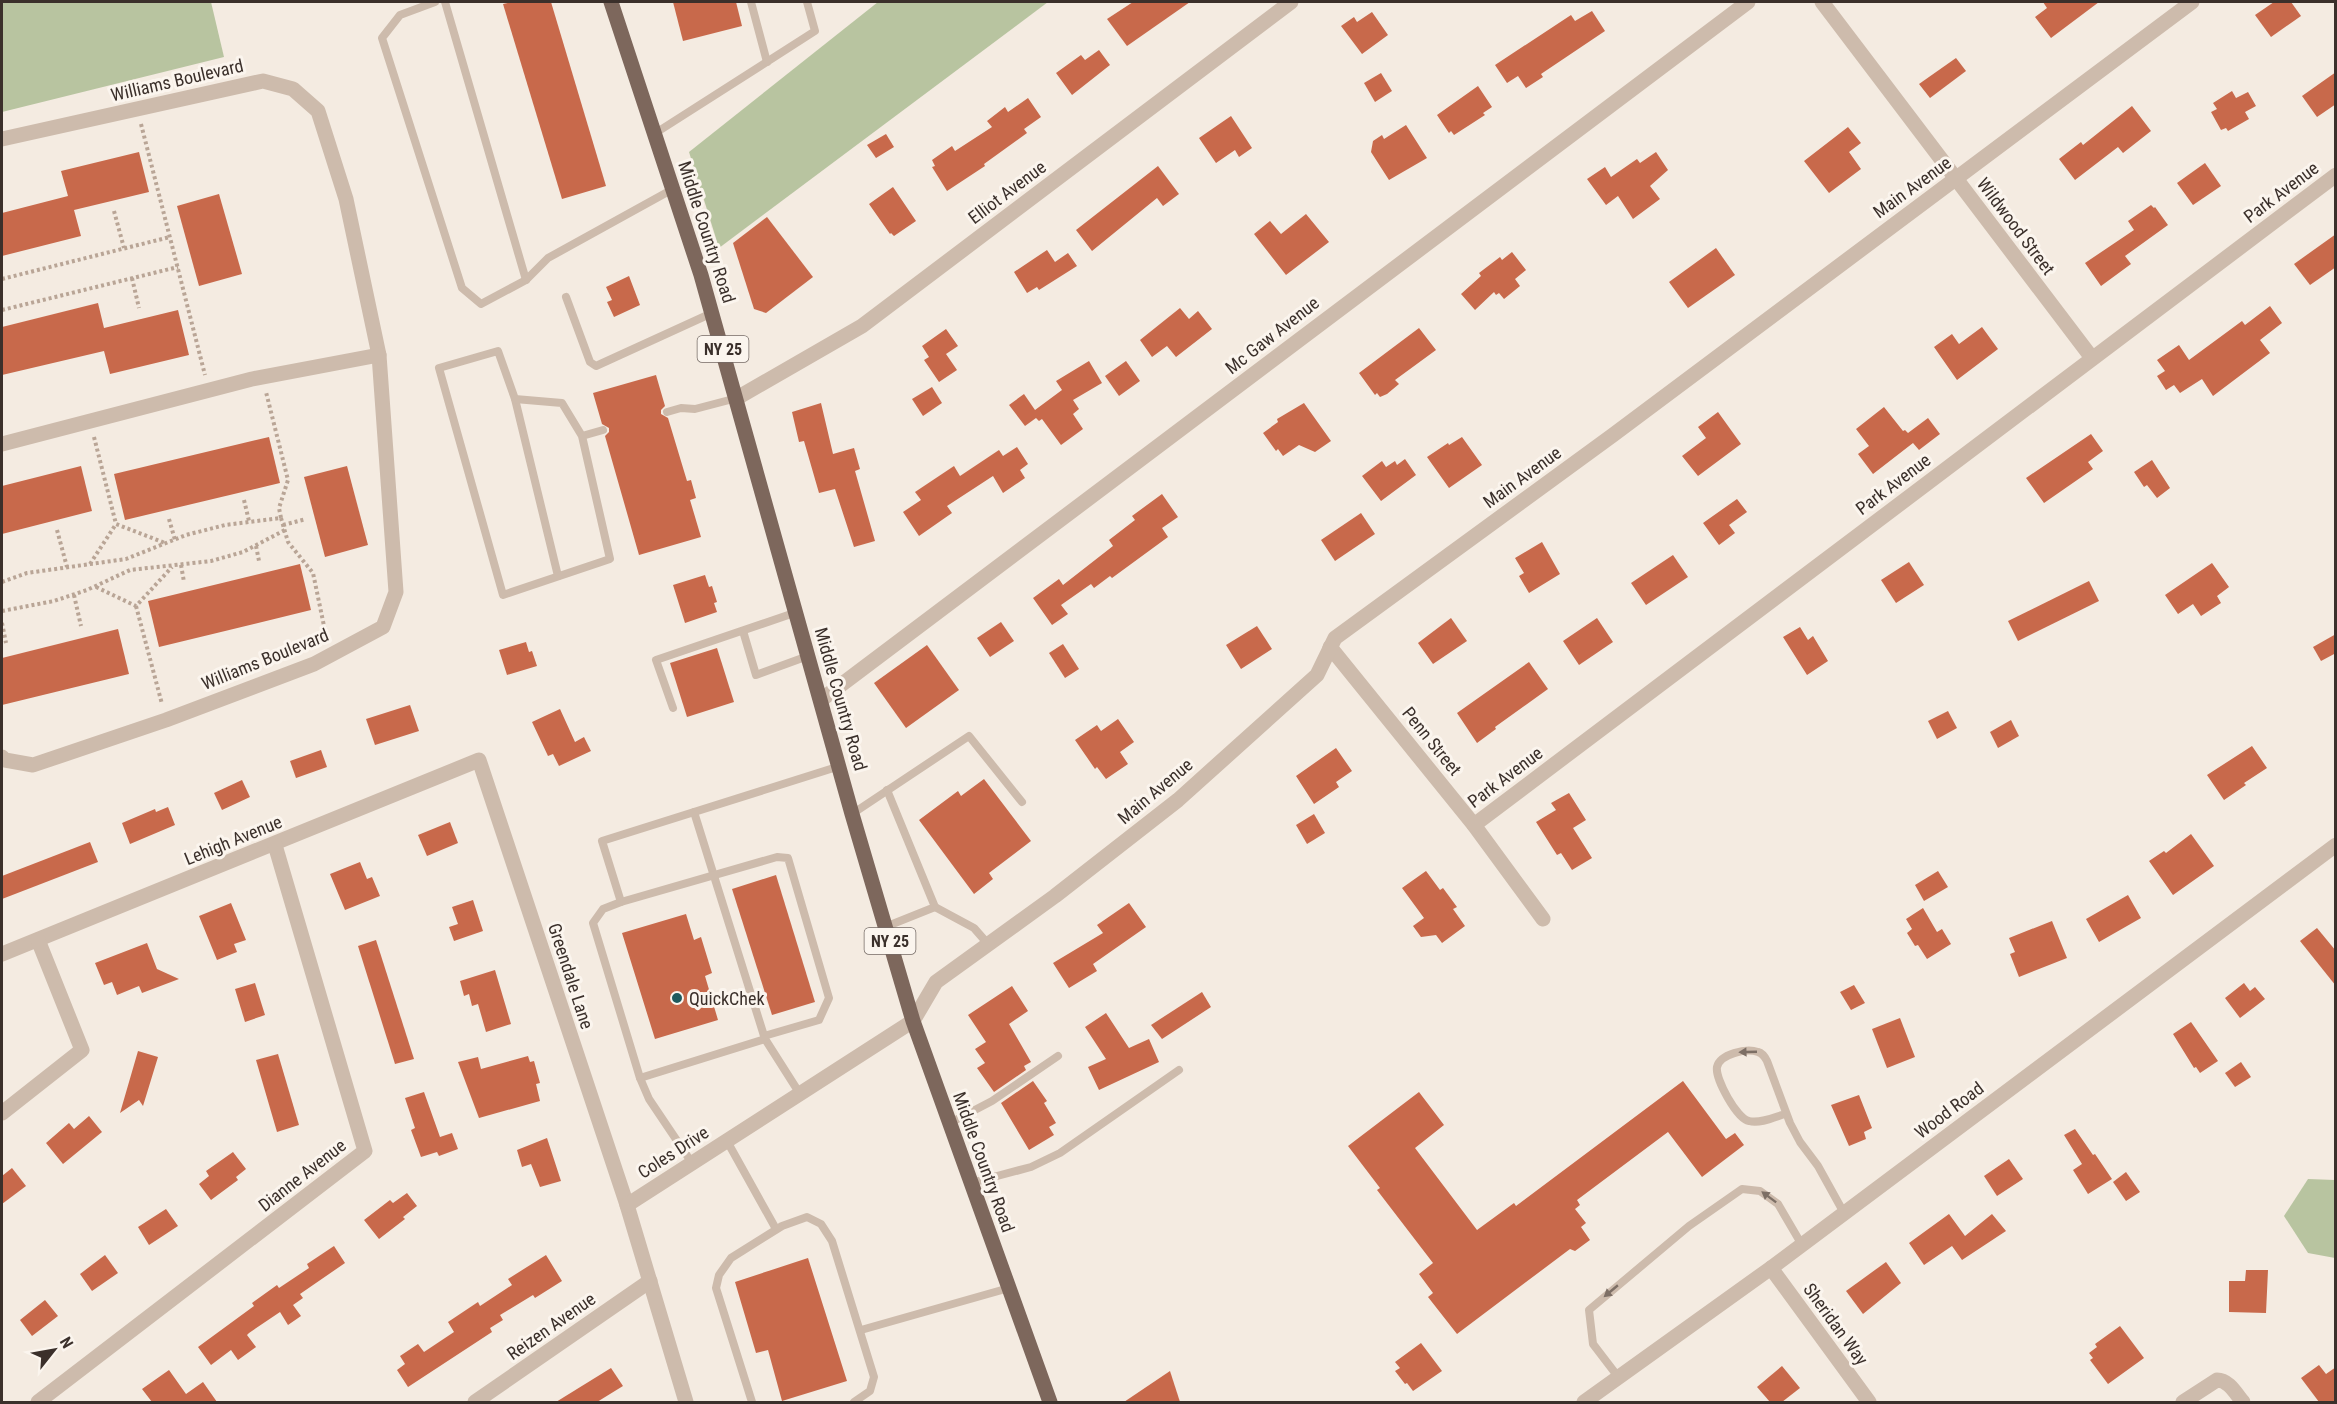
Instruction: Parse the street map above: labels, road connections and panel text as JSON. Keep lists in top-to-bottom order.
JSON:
{
  "streets": {
    "main road": ["Middle Country Road", "NY 25"],
    "street": [
      "Williams Boulevard",
      "Main Avenue",
      "Elliot Avenue",
      "Park Avenue",
      "Wildwood Street",
      "Mc Gaw Avenue",
      "Penn Street",
      "Lehigh Avenue",
      "Greendale Lane",
      "Wood Road",
      "Coles Drive",
      "Dianne Avenue",
      "Sheridan Way",
      "Reizen Avenue"
    ]
  },
  "crossings": [
    ["Main Avenue", "Wildwood Street"],
    ["Main Avenue", "Middle Country Road"],
    ["Main Avenue", "Penn Street"],
    ["Main Avenue", "Coles Drive"],
    ["Elliot Avenue", "Middle Country Road"],
    ["Park Avenue", "Wildwood Street"],
    ["Park Avenue", "Penn Street"],
    ["Middle Country Road", "Mc Gaw Avenue"],
    ["Middle Country Road", "Coles Drive"],
    ["Lehigh Avenue", "Greendale Lane"],
    ["Lehigh Avenue", "Dianne Avenue"],
    ["Greendale Lane", "Coles Drive"],
    ["Wood Road", "Sheridan Way"]
  ],
  "places": ["QuickChek"],
  "north": "top right"
}
